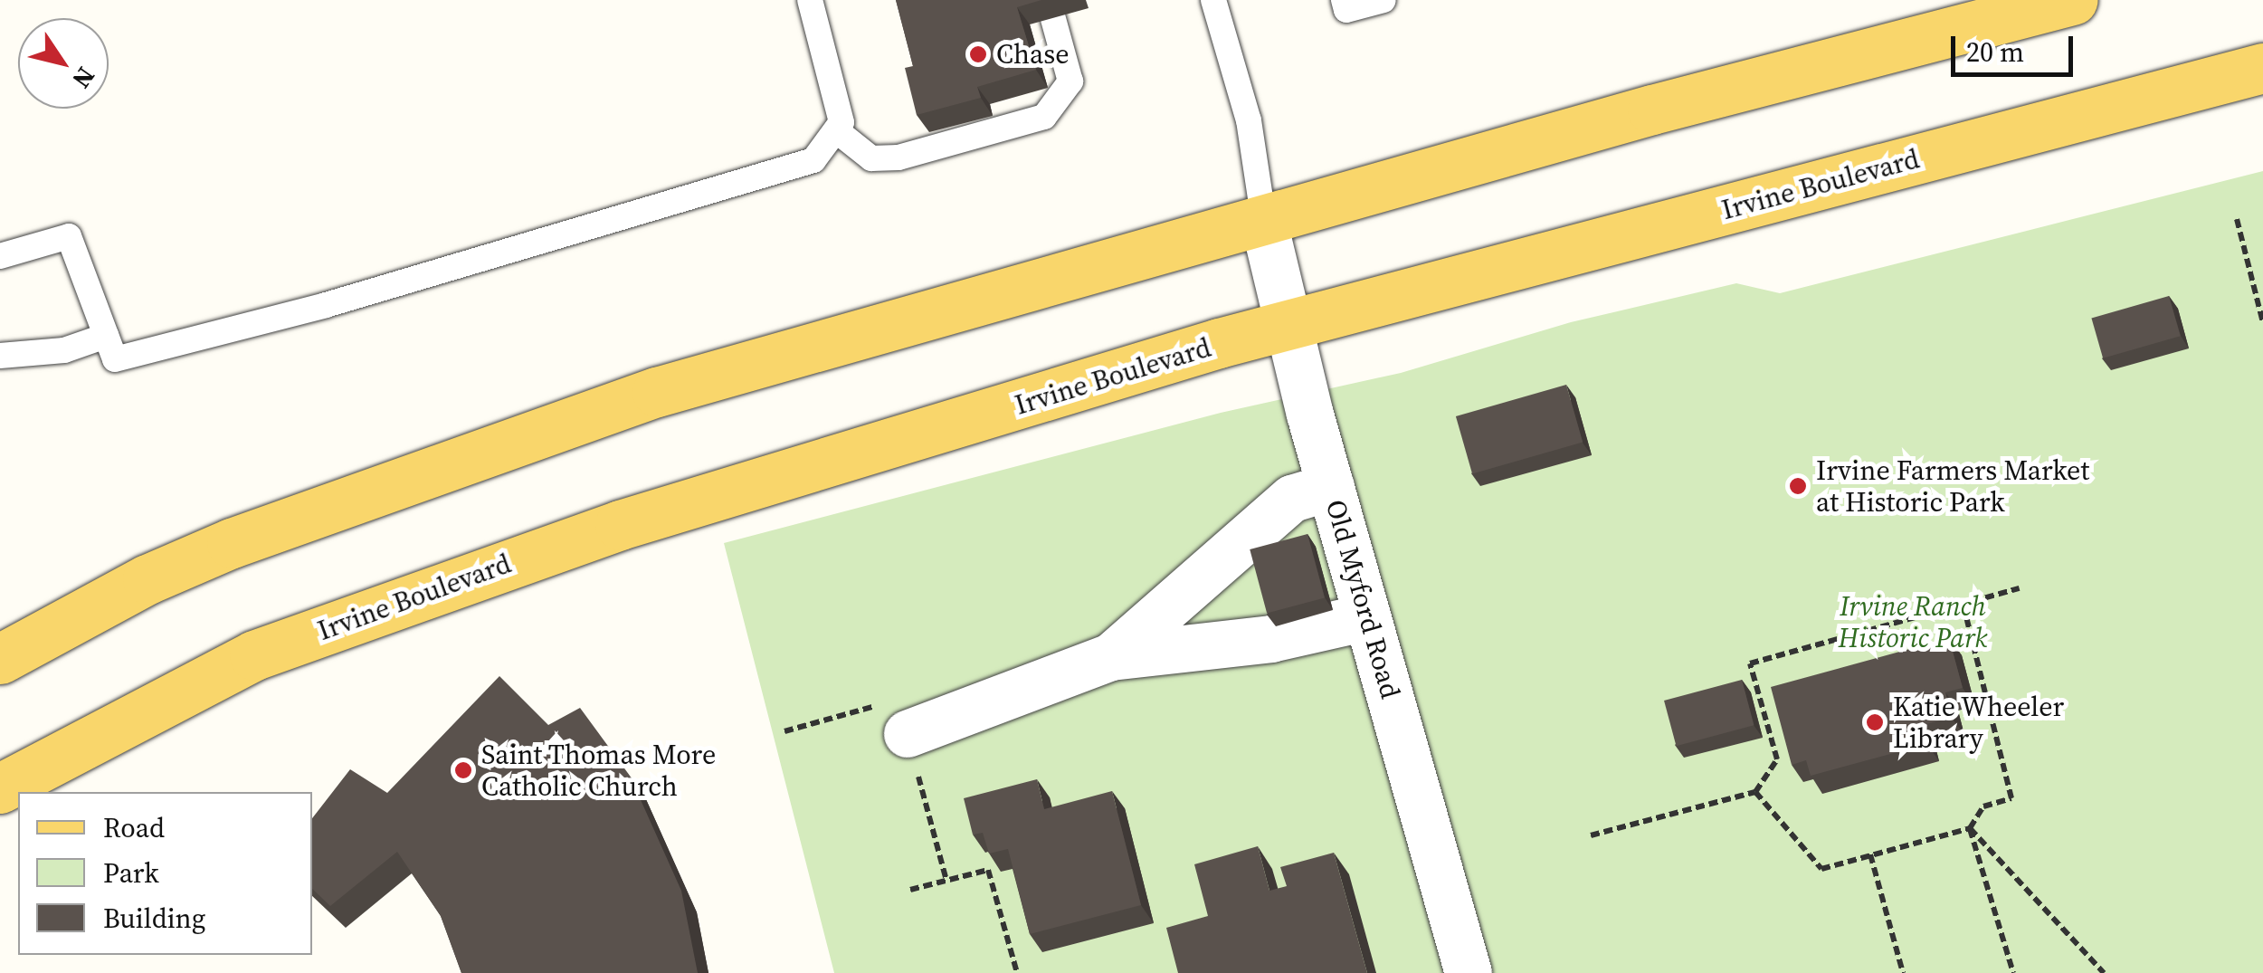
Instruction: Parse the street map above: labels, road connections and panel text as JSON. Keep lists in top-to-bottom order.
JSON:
{
  "streets": {
    "main road": ["Irvine Boulevard"],
    "street": ["Old Myford Road"]
  },
  "crossings": [
    ["Irvine Boulevard", "Old Myford Road"]
  ],
  "parks": ["Irvine Ranch Historic Park"],
  "places": [
    "Chase",
    "Irvine Farmers Market at Historic Park",
    "Katie Wheeler Library",
    "Saint Thomas More Catholic Church"
  ],
  "legend": ["Road", "Park", "Building"],
  "scale_bar": "20 m",
  "north": "bottom right"
}
